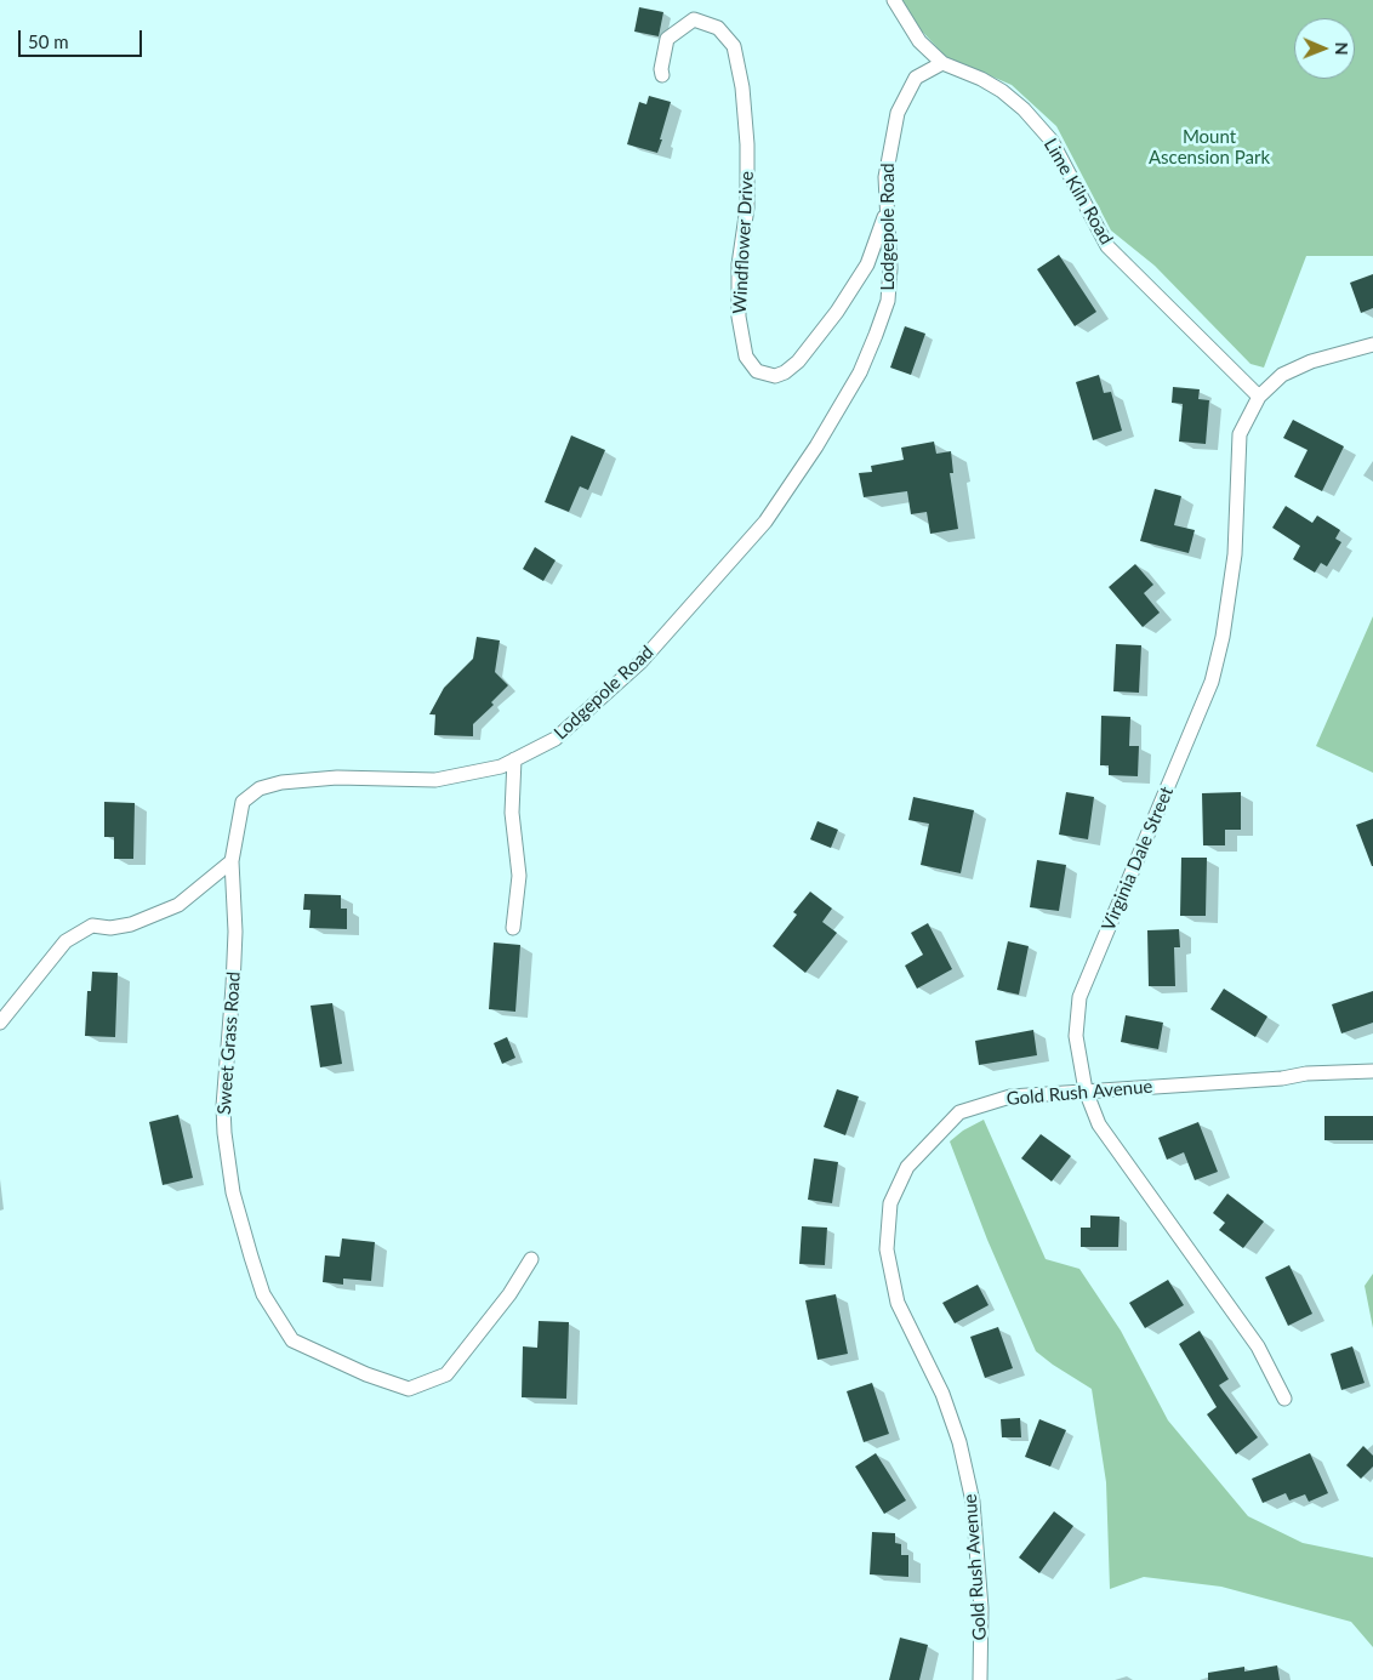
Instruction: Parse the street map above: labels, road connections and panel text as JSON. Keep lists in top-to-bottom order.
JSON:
{
  "streets": {
    "street": [
      "Lime Kiln Road",
      "Lodgepole Road",
      "Windflower Drive",
      "Virginia Dale Street",
      "Sweet Grass Road",
      "Gold Rush Avenue"
    ]
  },
  "crossings": [
    ["Lime Kiln Road", "Lodgepole Road"],
    ["Lime Kiln Road", "Virginia Dale Street"],
    ["Lodgepole Road", "Windflower Drive"],
    ["Lodgepole Road", "Sweet Grass Road"],
    ["Virginia Dale Street", "Gold Rush Avenue"]
  ],
  "parks": ["Mount Ascension Park"],
  "scale_bar": "50 m",
  "north": "right"
}
